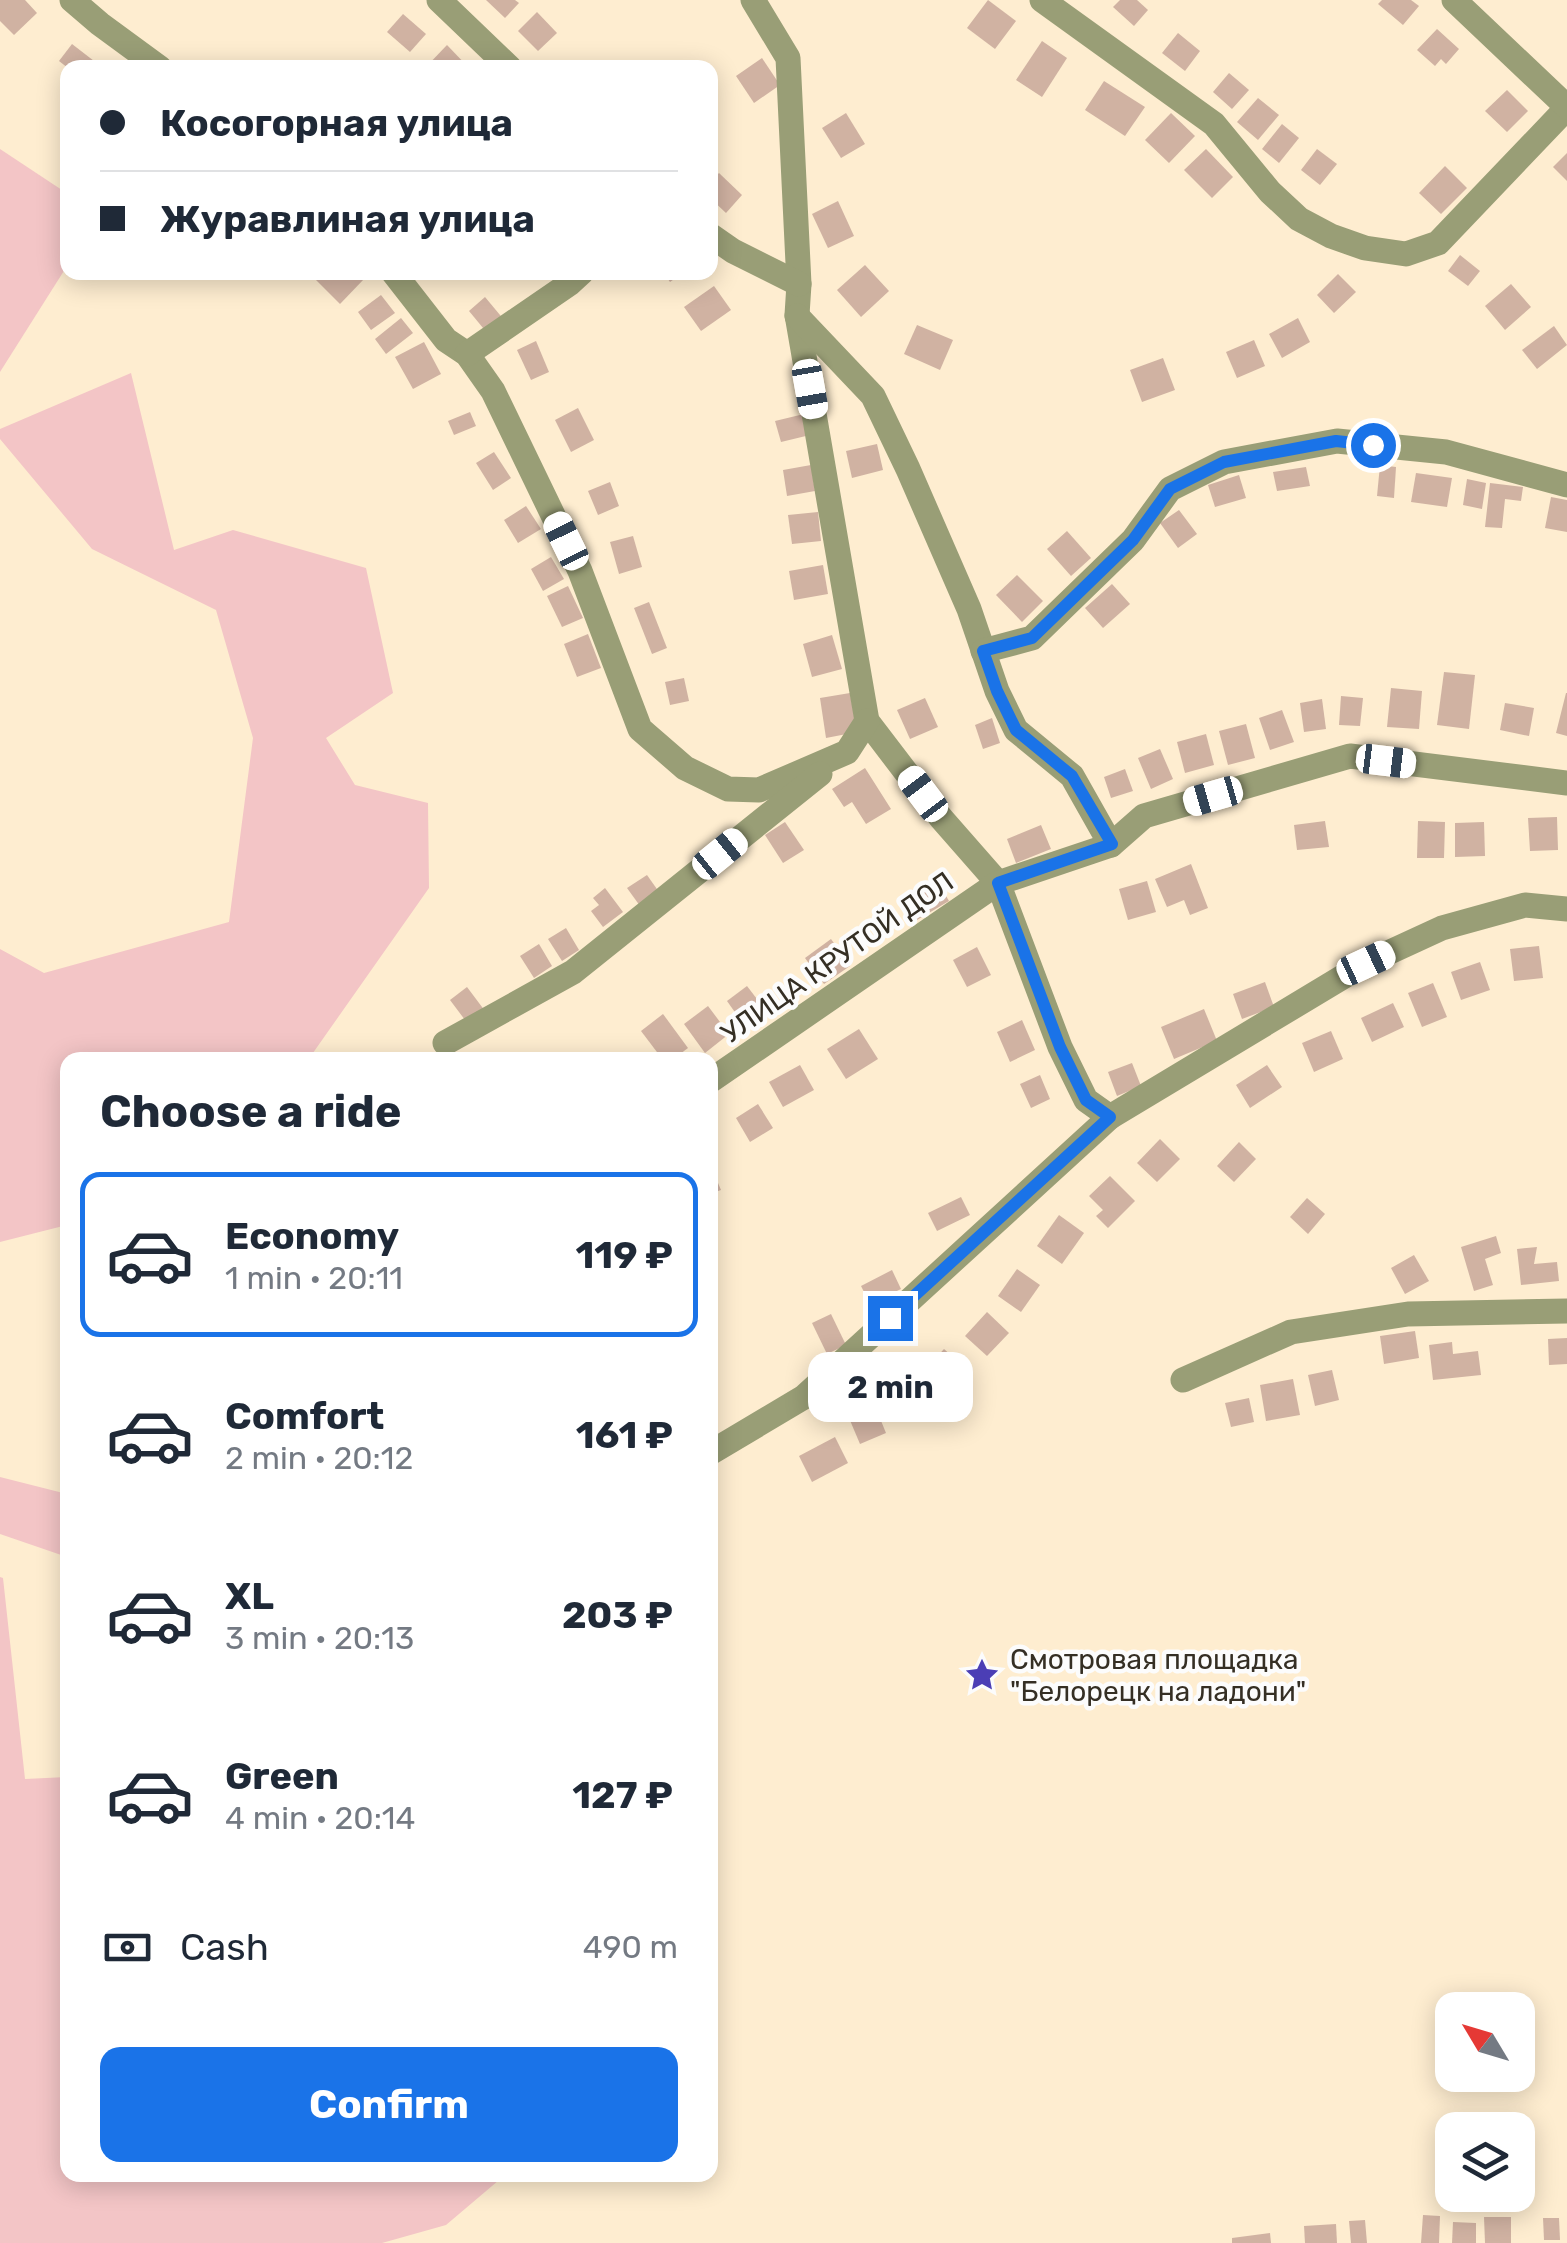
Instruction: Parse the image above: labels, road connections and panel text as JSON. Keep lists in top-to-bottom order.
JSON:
{
  "streets": {
    "street": ["УЛИЦА КРУТОЙ ДОЛ"]
  },
  "places": {
    "place": ["Смотровая площадка \"Белорецк на ладони\""]
  },
  "north": "top left",
  "page": {
    "banner": ["Косогорная улица", "Журавлиная улица"],
    "heading": "Choose a ride",
    "list": [
      {
        "name": "Economy",
        "note": "1 min · 20:11",
        "value": "119 ₽"
      },
      {
        "name": "Comfort",
        "note": "2 min · 20:12",
        "value": "161 ₽"
      },
      {
        "name": "XL",
        "note": "3 min · 20:13",
        "value": "203 ₽"
      },
      {
        "name": "Green",
        "note": "4 min · 20:14",
        "value": "127 ₽"
      }
    ],
    "bubble": "2 min",
    "pay": ["Cash", "490 m"],
    "buttons": "Confirm"
  }
}
